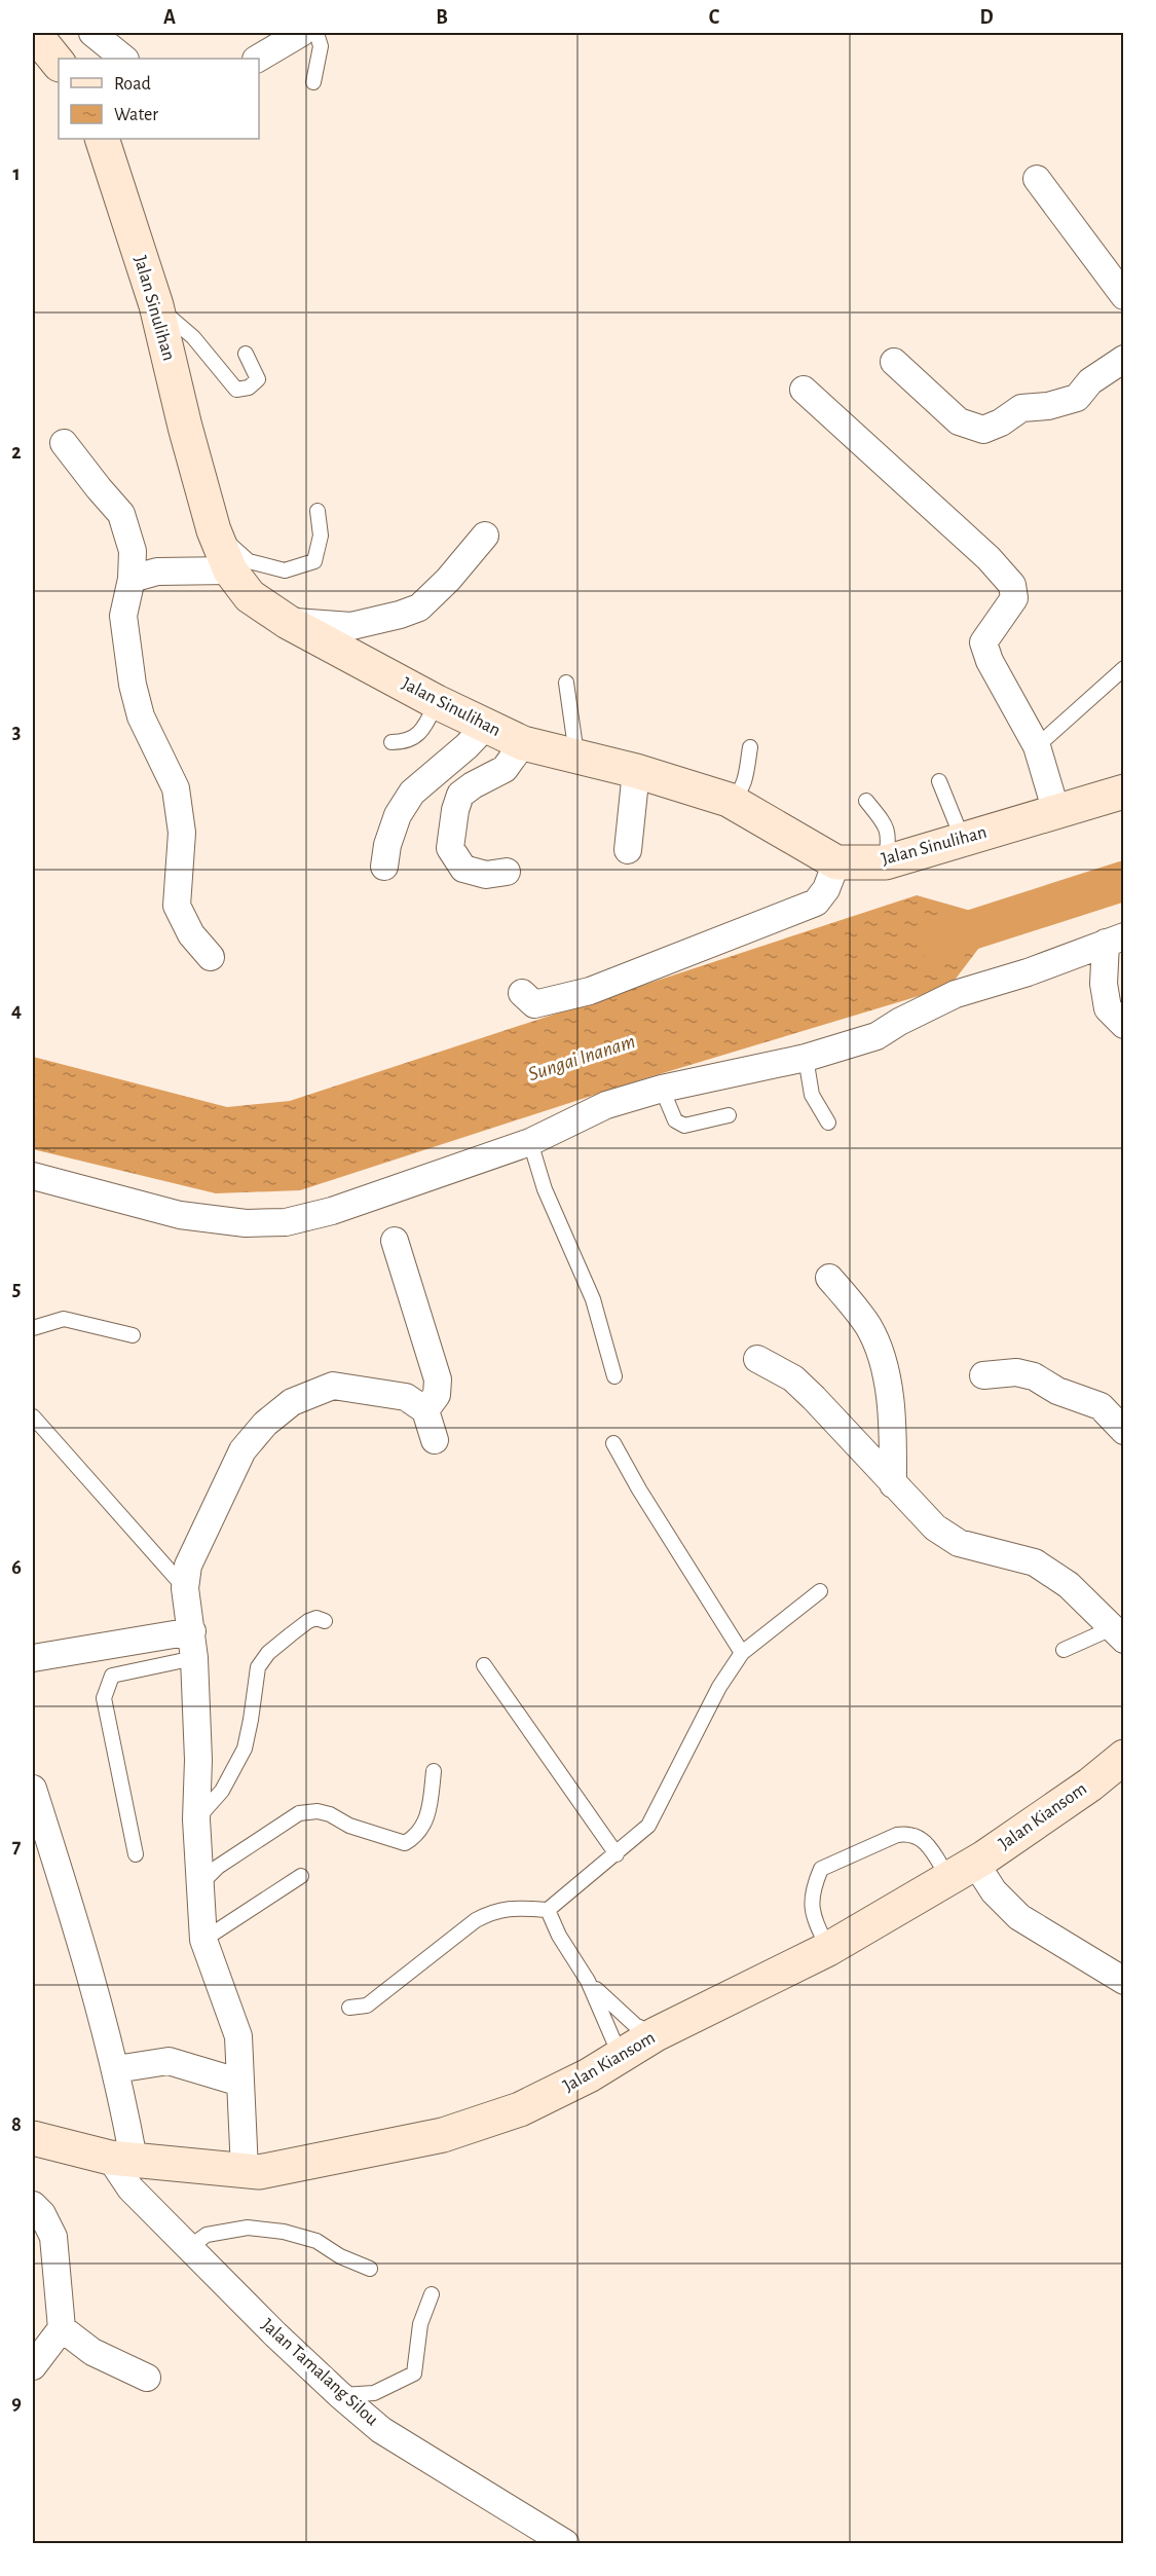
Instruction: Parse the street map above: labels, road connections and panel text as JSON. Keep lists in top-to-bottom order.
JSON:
{
  "streets": {
    "street": ["Jalan Sinulihan", "Jalan Kiansom", "Jalan Tamalang Silou"]
  },
  "crossings": [
    ["Jalan Kiansom", "Jalan Tamalang Silou"]
  ],
  "water": ["Sungai Inanam"],
  "legend": ["Road", "Water"],
  "grid": {
    "columns": [
      "A",
      "B",
      "C",
      "D"
    ],
    "rows": [
      "1",
      "2",
      "3",
      "4",
      "5",
      "6",
      "7",
      "8",
      "9"
    ]
  }
}
